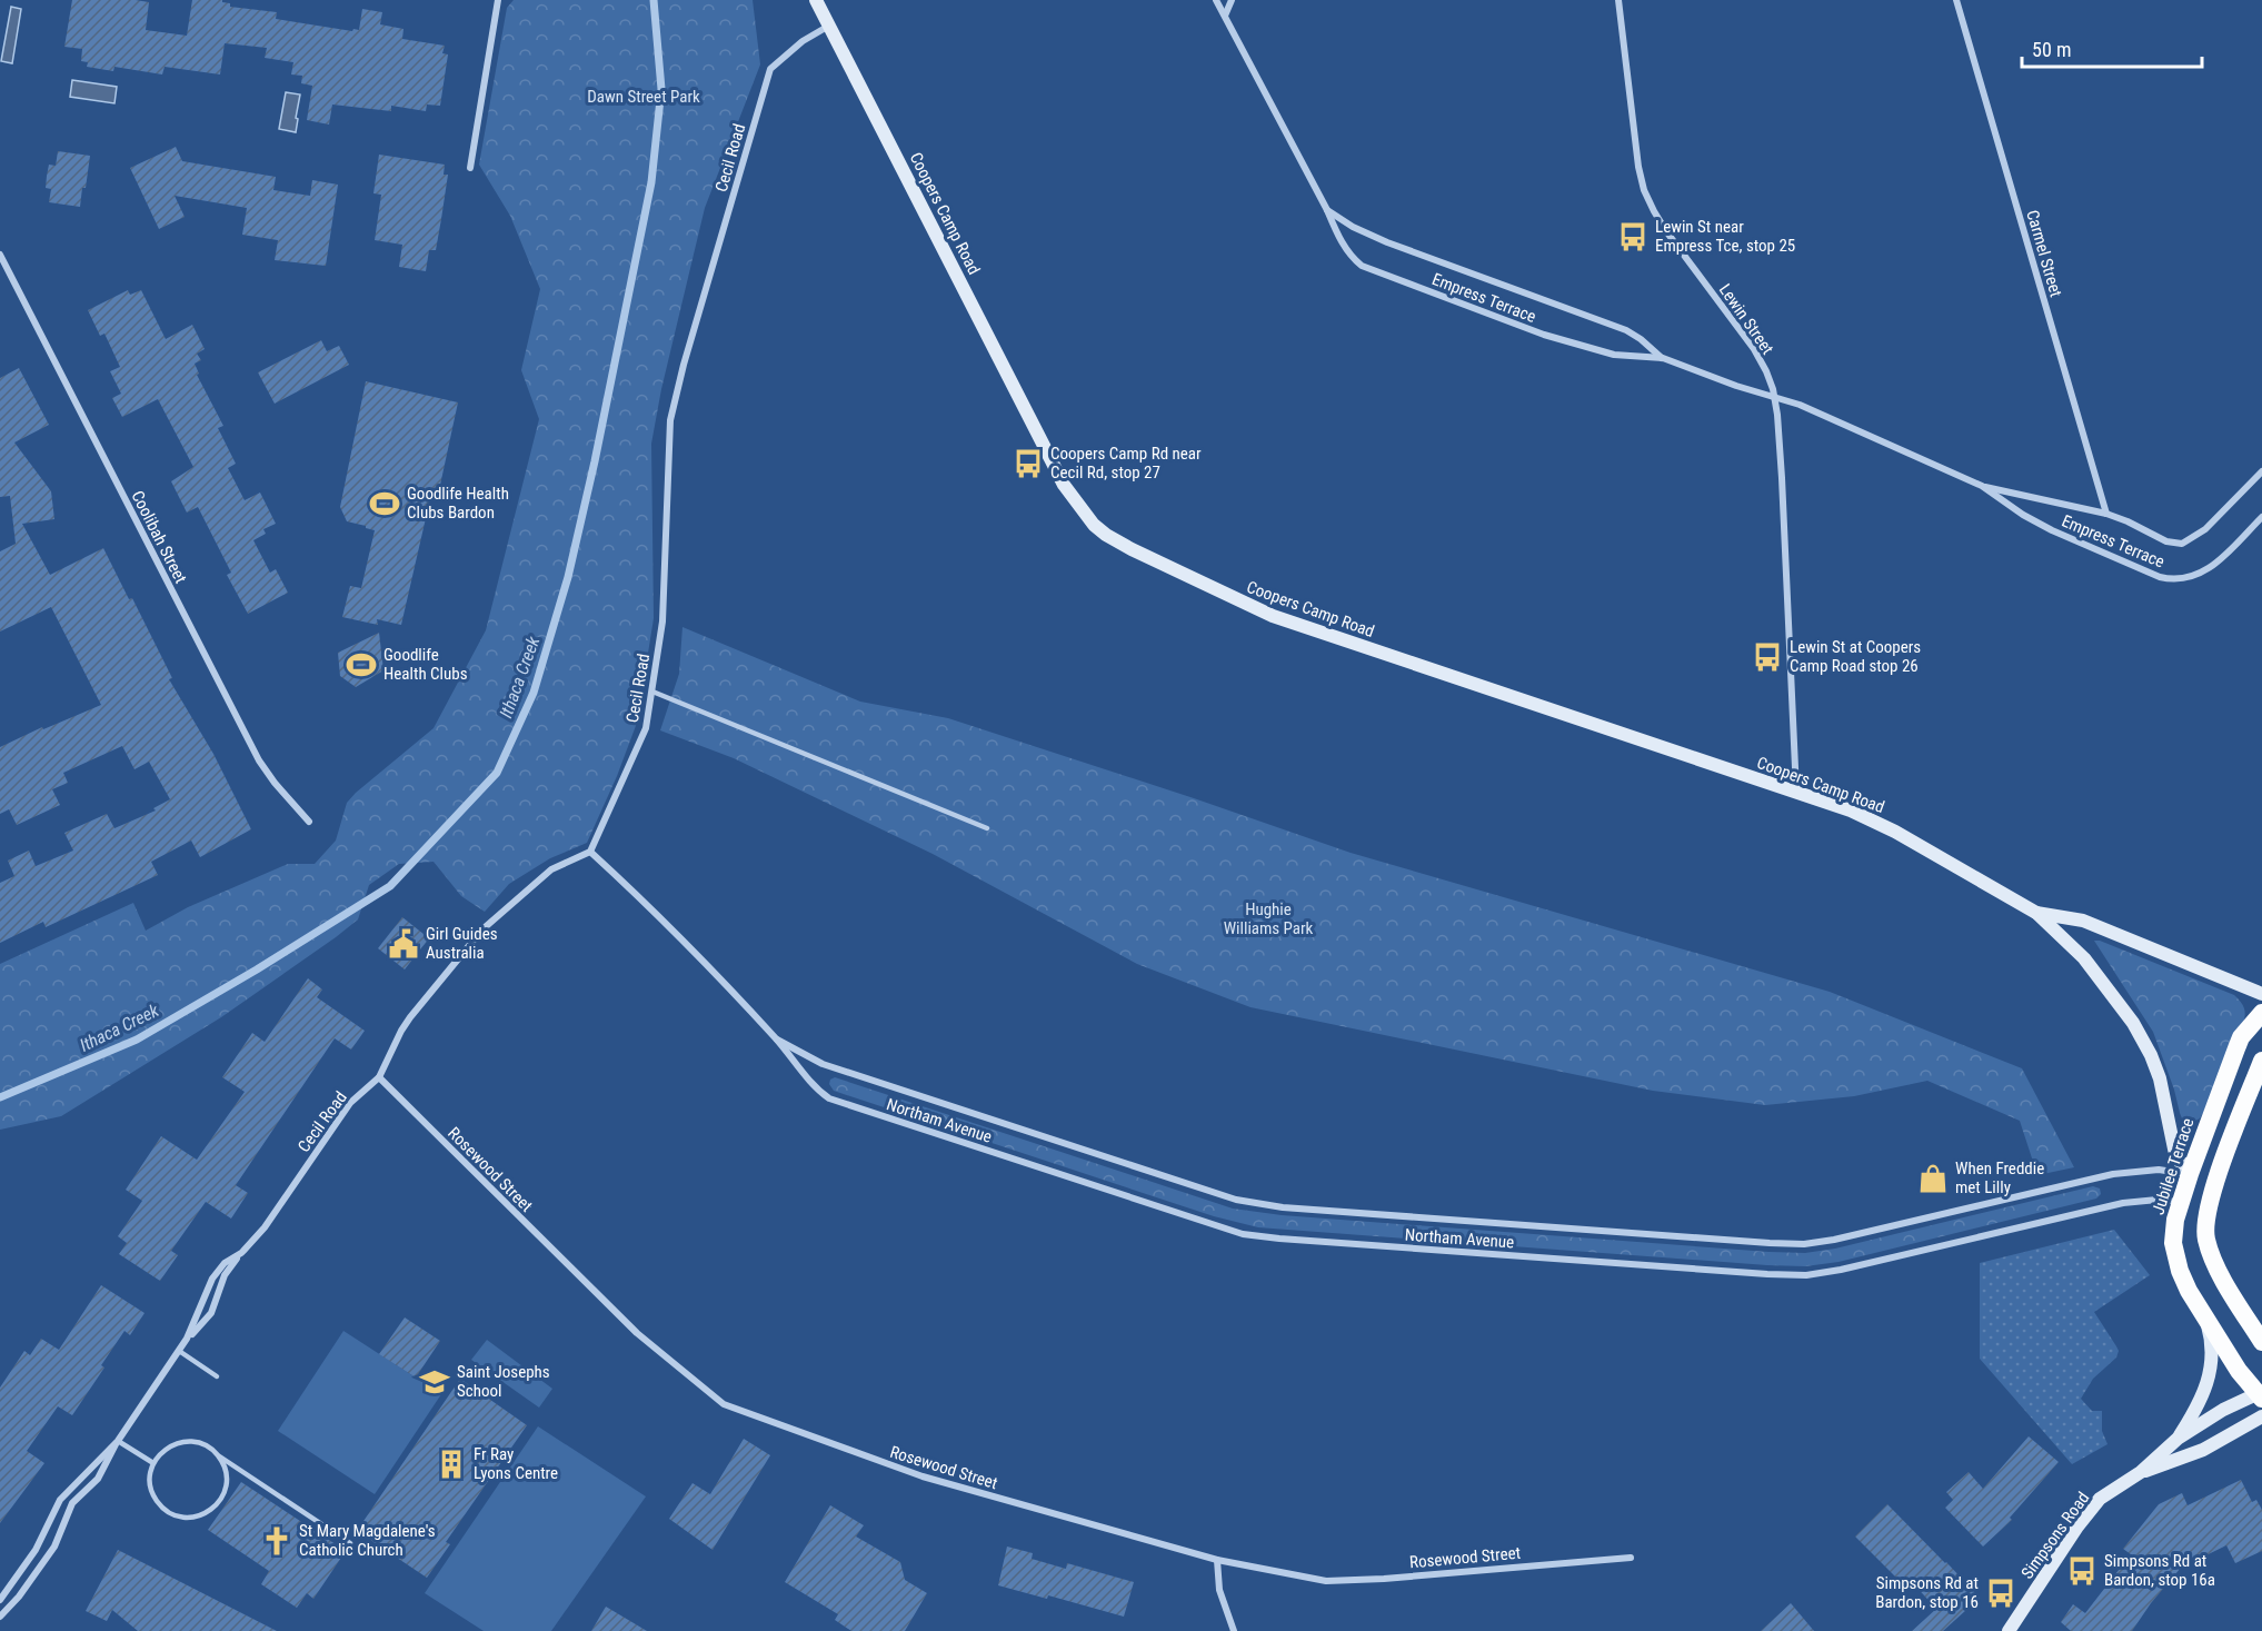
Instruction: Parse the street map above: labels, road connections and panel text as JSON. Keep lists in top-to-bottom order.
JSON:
{
  "streets": {
    "highway": ["Jubilee Terrace"],
    "main road": ["Coopers Camp Road", "Simpsons Road"],
    "street": [
      "Cecil Road",
      "Carmel Street",
      "Empress Terrace",
      "Lewin Street",
      "Coolibah Street",
      "Northam Avenue",
      "Rosewood Street"
    ]
  },
  "crossings": [
    ["Cecil Road", "Coopers Camp Road"],
    ["Cecil Road", "Northam Avenue"],
    ["Cecil Road", "Rosewood Street"],
    ["Coopers Camp Road", "Lewin Street"],
    ["Coopers Camp Road", "Northam Avenue"],
    ["Coopers Camp Road", "Jubilee Terrace"],
    ["Carmel Street", "Empress Terrace"],
    ["Empress Terrace", "Lewin Street"],
    ["Northam Avenue", "Jubilee Terrace"],
    ["Jubilee Terrace", "Simpsons Road"]
  ],
  "water": ["Ithaca Creek"],
  "parks": ["Dawn Street Park", "Hughie Williams Park"],
  "places": {
    "bus stop": [
      "Lewin St near Empress Tce, stop 25",
      "Coopers Camp Rd near Cecil Rd, stop 27",
      "Lewin St at Coopers Camp Road stop 26",
      "Simpsons Rd at Bardon, stop 16a",
      "Simpsons Rd at Bardon, stop 16"
    ],
    "sports": ["Goodlife Health Clubs Bardon", "Goodlife Health Clubs"],
    "public building": ["Girl Guides Australia"],
    "shop": ["When Freddie met Lilly"],
    "school or university": ["Saint Josephs School"],
    "building": ["Fr Ray Lyons Centre"],
    "church": ["St Mary Magdalene's Catholic Church"]
  },
  "scale_bar": "50 m"
}
